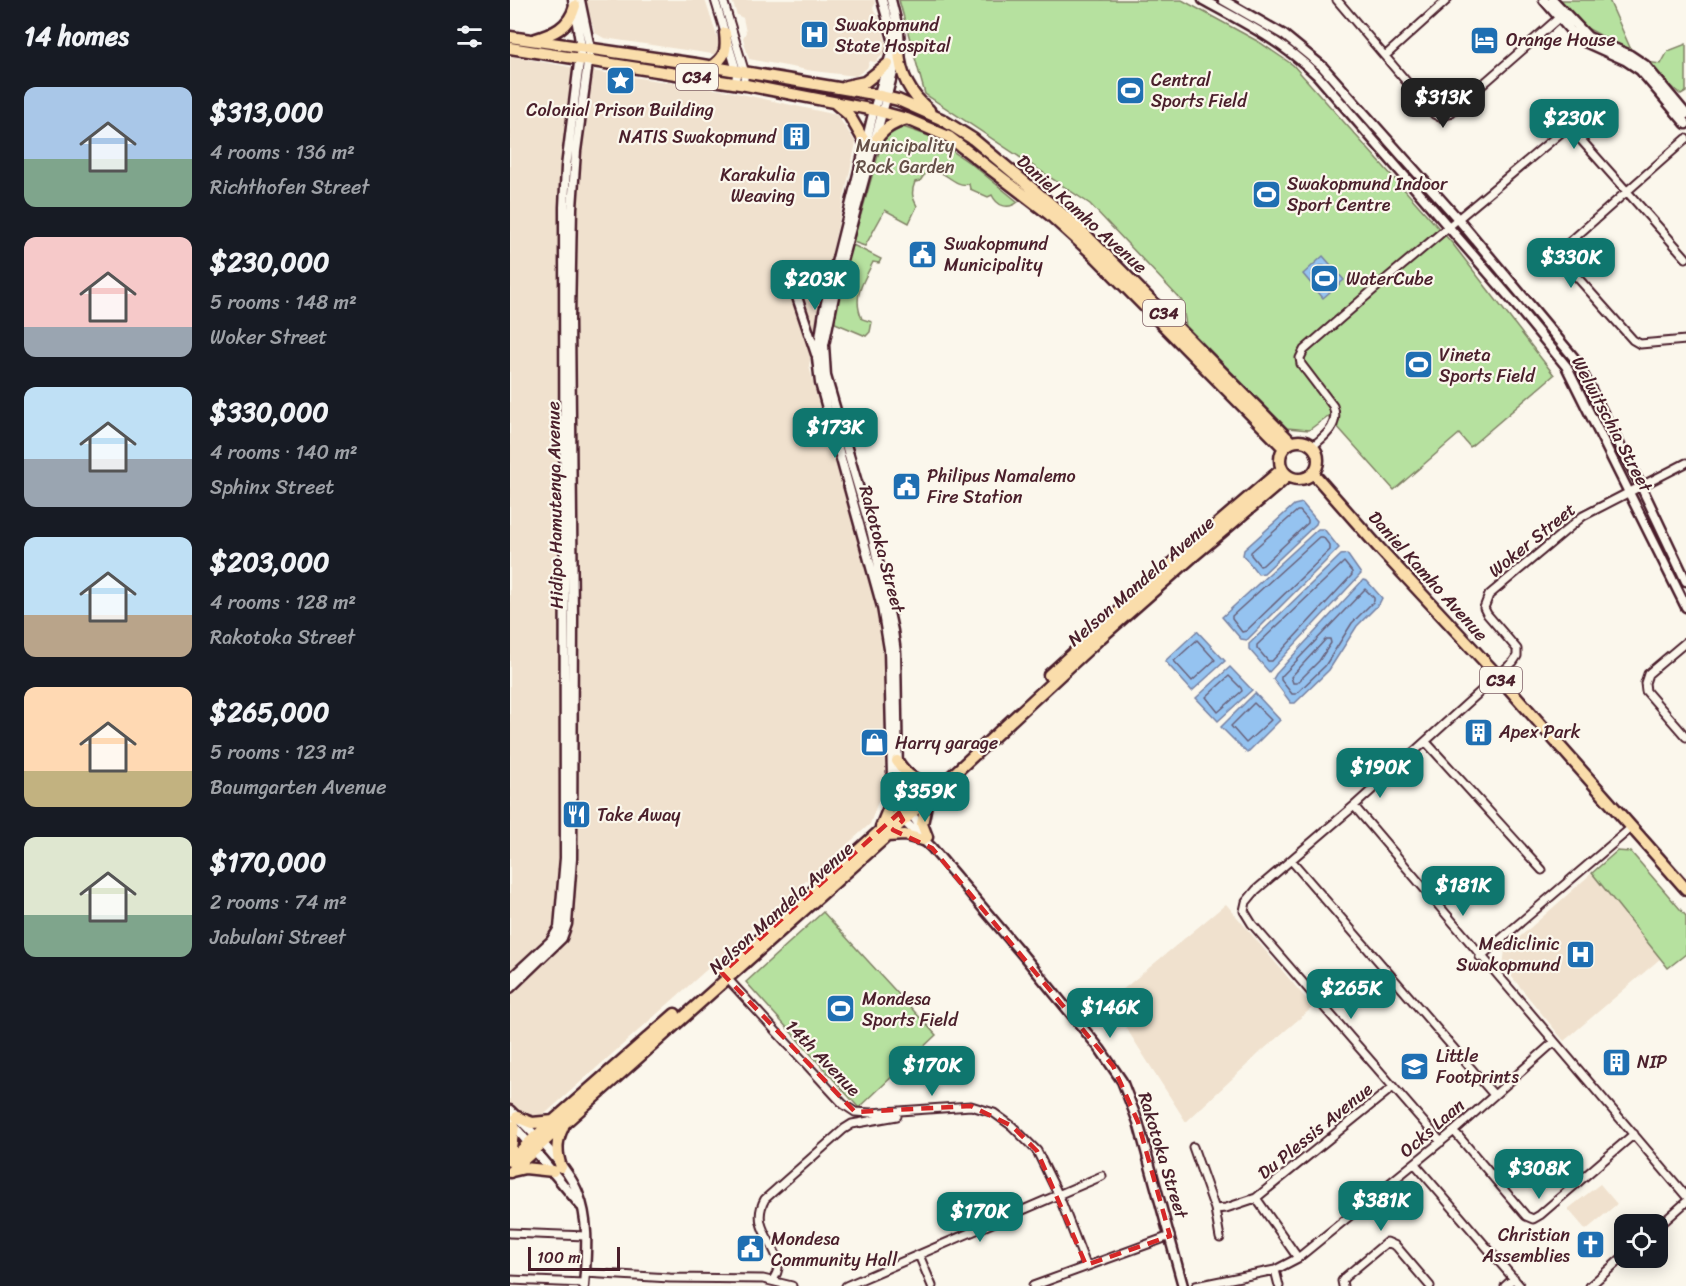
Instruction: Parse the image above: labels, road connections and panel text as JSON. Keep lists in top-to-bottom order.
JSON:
{
  "streets": {
    "main road": ["C34", "Daniel Kamho Avenue", "Nelson Mandela Avenue"],
    "street": [
      "Welwitschia Street",
      "Hidipo Hamutenya Avenue",
      "Woker Street",
      "Rakotoka Street",
      "14th Avenue",
      "Ocks Laan",
      "Du Plessis Avenue"
    ]
  },
  "crossings": [
    ["C34", "Daniel Kamho Avenue"],
    ["C34", "Hidipo Hamutenya Avenue"],
    ["C34", "Rakotoka Street"],
    ["Daniel Kamho Avenue", "Woker Street"],
    ["Daniel Kamho Avenue", "Rakotoka Street"],
    ["Daniel Kamho Avenue", "Nelson Mandela Avenue"],
    ["Welwitschia Street", "Woker Street"],
    ["Rakotoka Street", "Nelson Mandela Avenue"],
    ["Nelson Mandela Avenue", "14th Avenue"],
    ["Ocks Laan", "Du Plessis Avenue"]
  ],
  "parks": ["Municipality Rock Garden"],
  "places": {
    "hospital": ["Swakopmund State Hospital", "Mediclinic Swakopmund"],
    "hotel": ["Orange House"],
    "place": ["Colonial Prison Building"],
    "sports": [
      "Central Sports Field",
      "Swakopmund Indoor Sport Centre",
      "WaterCube",
      "Vineta Sports Field",
      "Mondesa Sports Field"
    ],
    "building": ["NATIS Swakopmund", "Apex Park", "NIP"],
    "shop": ["Karakulia Weaving", "Harry garage"],
    "public building": ["Swakopmund Municipality", "Philipus Namalemo Fire Station", "Mondesa Community Hall"],
    "restaurant": ["Take Away"],
    "school or university": ["Little Footprints"],
    "church": ["Christian Assemblies"]
  },
  "scale_bar": "100 m",
  "page": {
    "heading": "14 homes",
    "list": [
      {
        "name": "$313,000",
        "note": "4 rooms · 136 m² · Richthofen Street"
      },
      {
        "name": "$230,000",
        "note": "5 rooms · 148 m² · Woker Street"
      },
      {
        "name": "$330,000",
        "note": "4 rooms · 140 m² · Sphinx Street"
      },
      {
        "name": "$203,000",
        "note": "4 rooms · 128 m² · Rakotoka Street"
      },
      {
        "name": "$265,000",
        "note": "5 rooms · 123 m² · Baumgarten Avenue"
      },
      {
        "name": "$170,000",
        "note": "2 rooms · 74 m² · Jabulani Street"
      }
    ],
    "price": [
      "$313K",
      "$230K",
      "$330K",
      "$203K",
      "$173K",
      "$190K",
      "$359K",
      "$181K",
      "$265K",
      "$146K",
      "$170K",
      "$308K",
      "$381K",
      "$170K"
    ],
    "scale": "100 m"
  }
}
